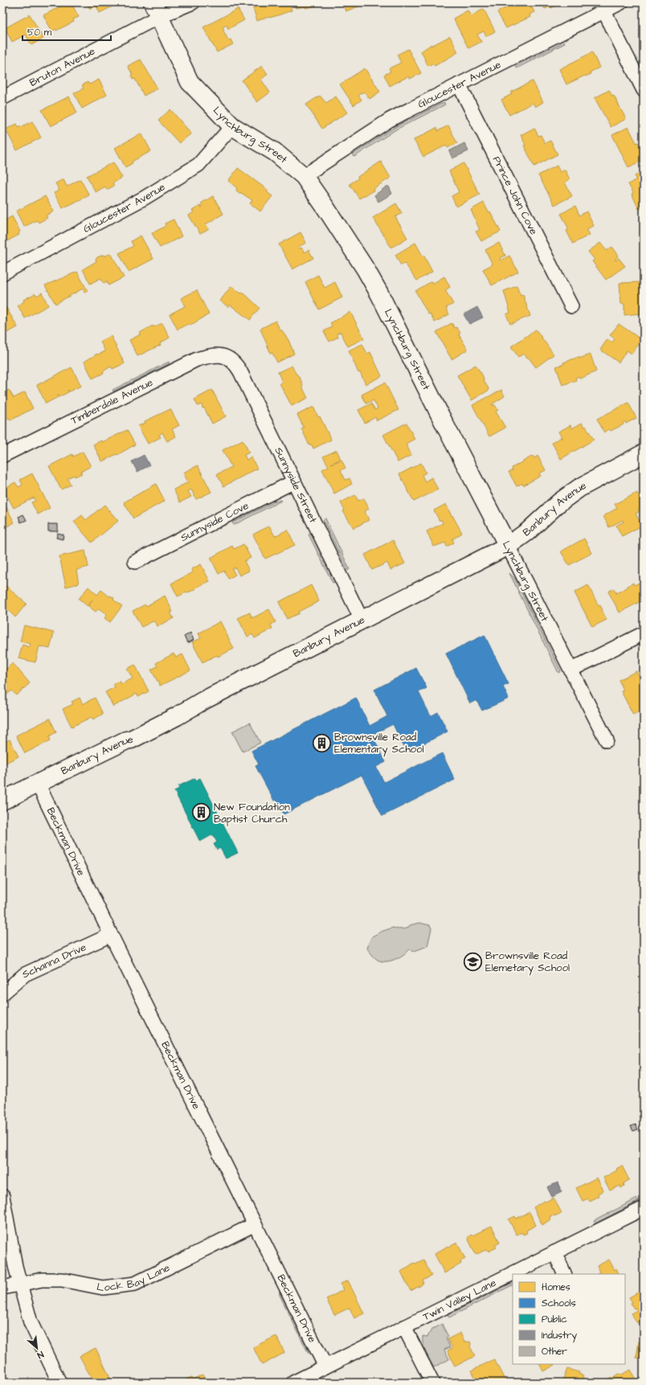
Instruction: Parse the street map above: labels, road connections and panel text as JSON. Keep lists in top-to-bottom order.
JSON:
{
  "streets": {
    "street": [
      "Bruton Avenue",
      "Gloucester Avenue",
      "Lynchburg Street",
      "Prince John Cove",
      "Timberdale Avenue",
      "Sunnyside Street",
      "Banbury Avenue",
      "Sunnyside Cove",
      "Beckman Drive",
      "Schanna Drive",
      "Lock Bay Lane",
      "Twin Valley Lane"
    ]
  },
  "crossings": [
    ["Bruton Avenue", "Lynchburg Street"],
    ["Gloucester Avenue", "Lynchburg Street"],
    ["Gloucester Avenue", "Prince John Cove"],
    ["Lynchburg Street", "Banbury Avenue"],
    ["Timberdale Avenue", "Sunnyside Street"],
    ["Sunnyside Street", "Banbury Avenue"],
    ["Sunnyside Street", "Sunnyside Cove"],
    ["Banbury Avenue", "Beckman Drive"],
    ["Beckman Drive", "Schanna Drive"],
    ["Beckman Drive", "Lock Bay Lane"],
    ["Beckman Drive", "Twin Valley Lane"]
  ],
  "places": {
    "building": ["Brownsville Road Elementary School", "New Foundation Baptist Church"],
    "school or university": ["Brownsville Road Elemetary School"]
  },
  "legend": [
    "Homes",
    "Schools",
    "Public",
    "Industry",
    "Other"
  ],
  "scale_bar": "50 m",
  "north": "bottom right"
}
